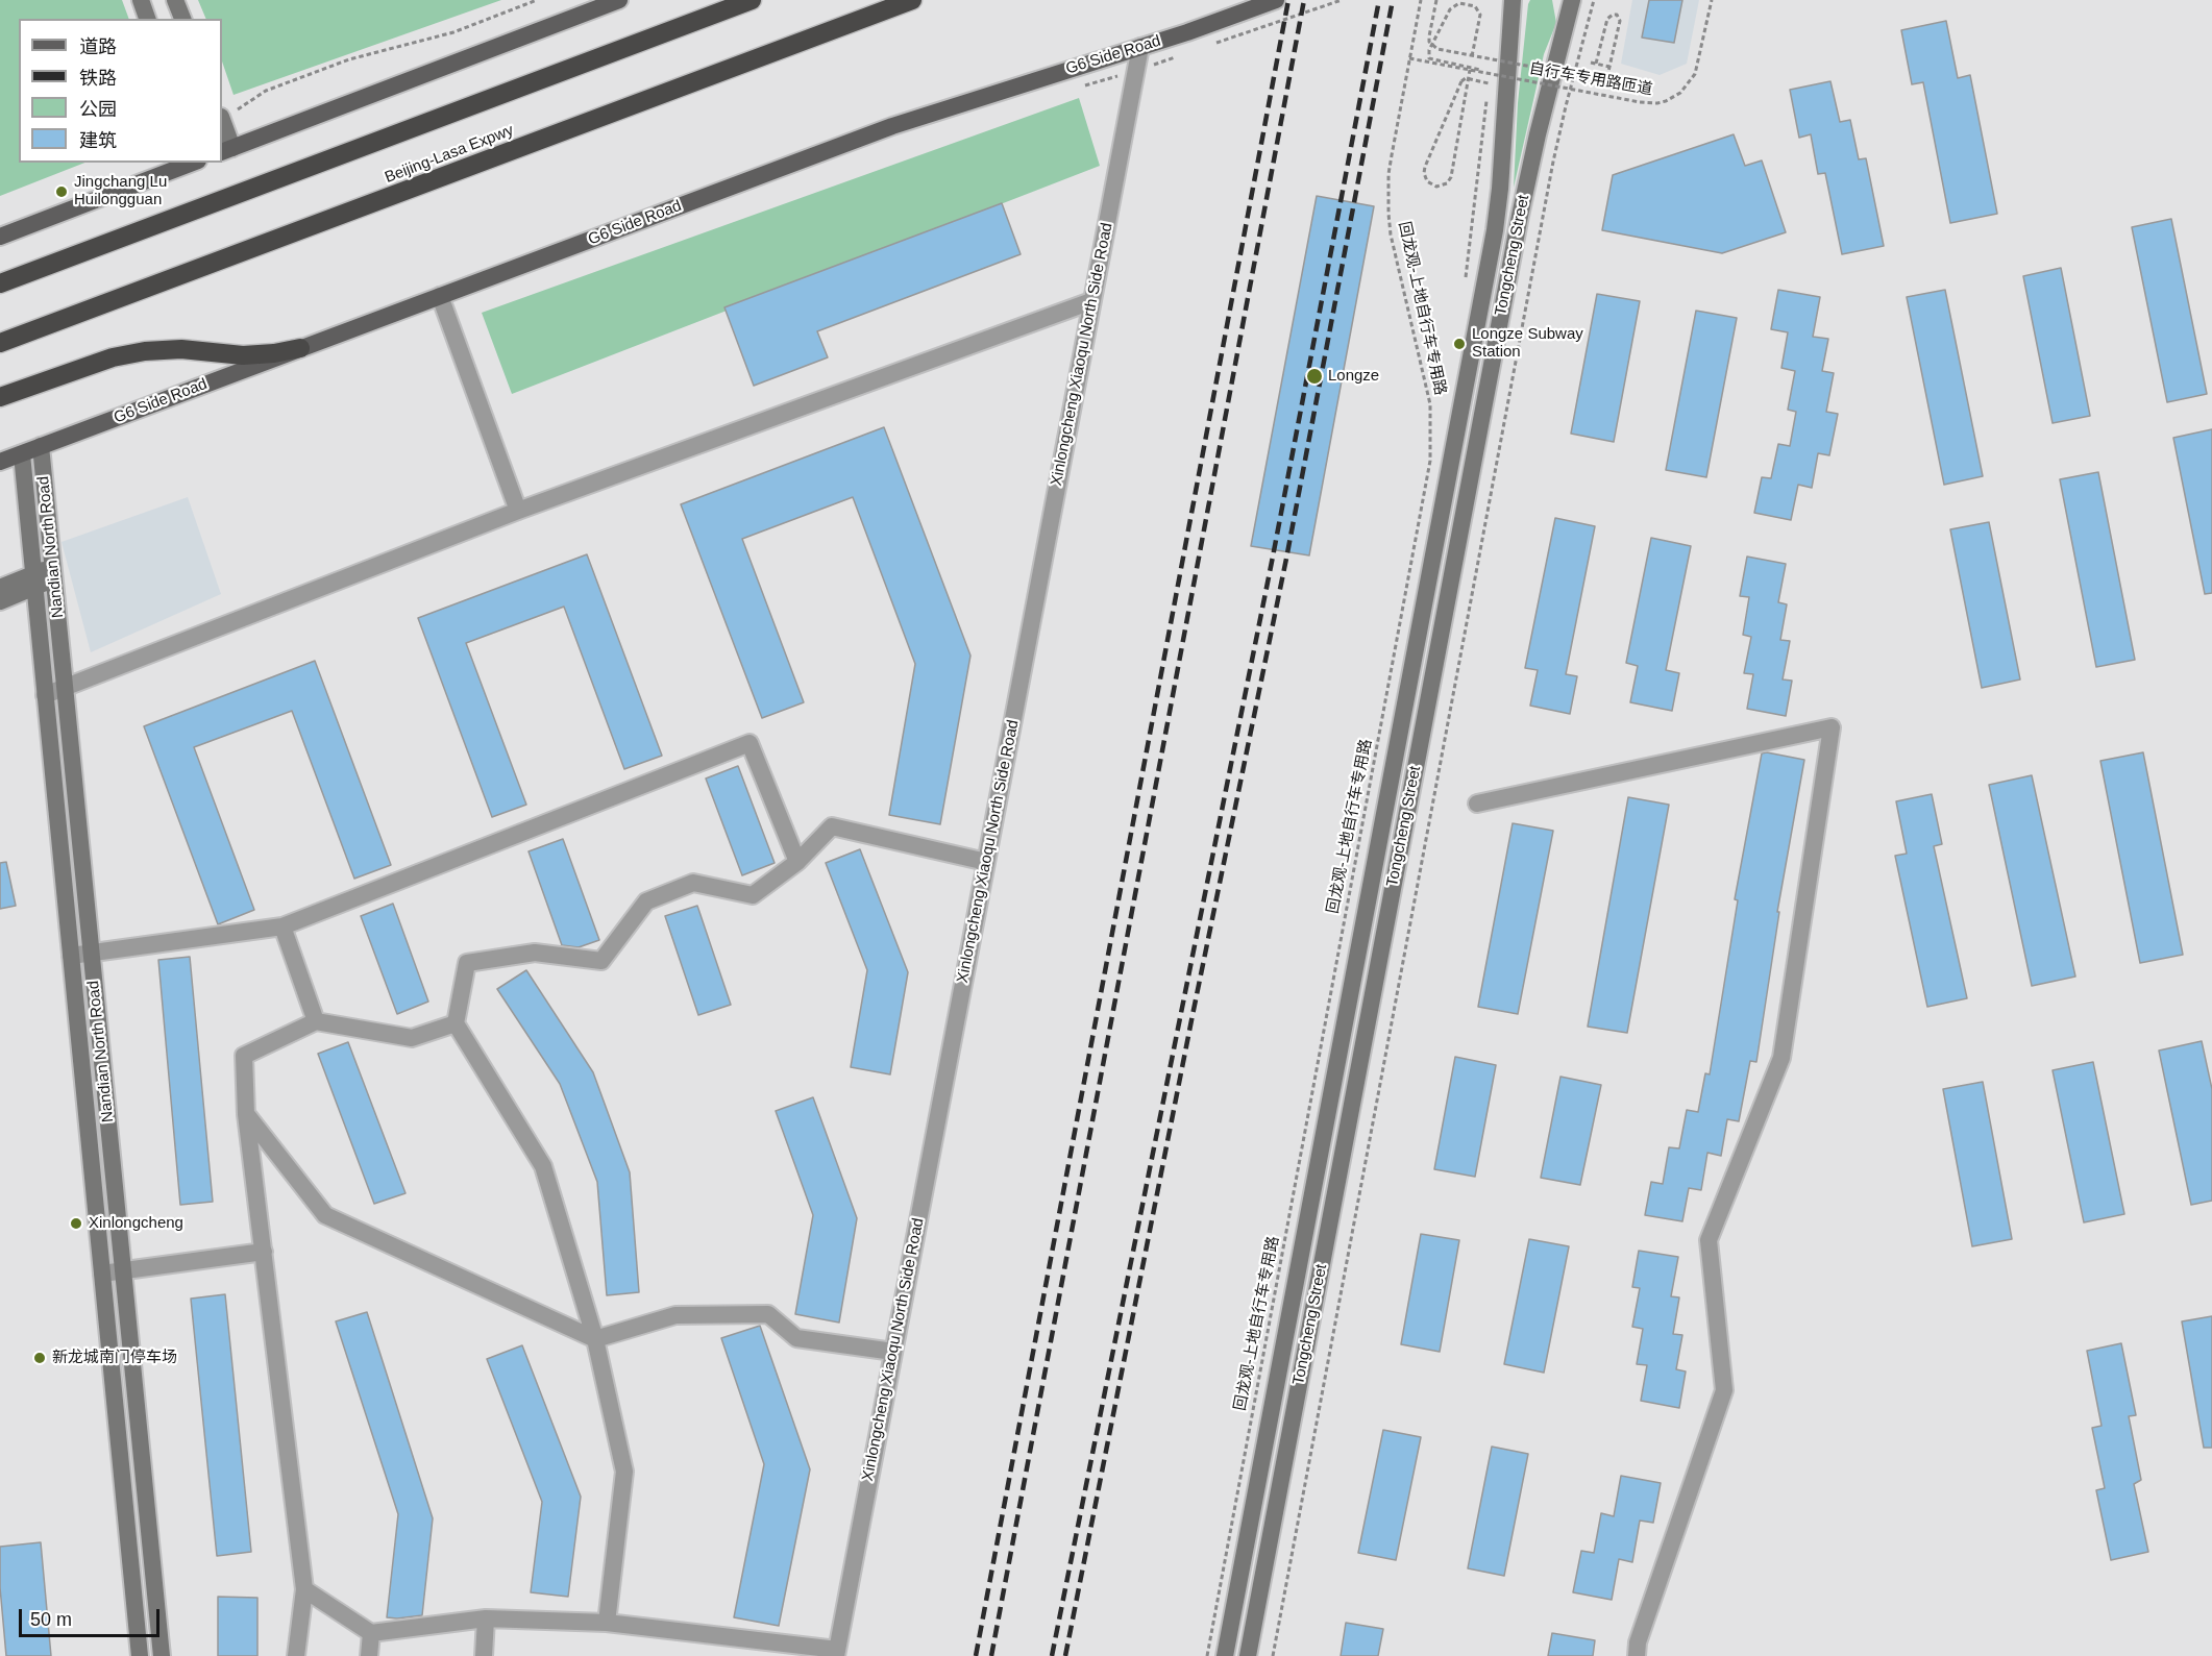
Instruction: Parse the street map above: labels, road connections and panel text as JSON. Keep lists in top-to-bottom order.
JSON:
{
  "streets": {
    "highway": ["Beijing-Lasa Expwy"],
    "main road": ["G6 Side Road", "Tongcheng Street", "Nandian North Road"],
    "street": ["Xinlongcheng Xiaoqu North Side Road"],
    "path": ["自行车专用路匝道", "回龙观-上地自行车专用路"]
  },
  "crossings": [
    ["G6 Side Road", "Xinlongcheng Xiaoqu North Side Road"],
    ["G6 Side Road", "Nandian North Road"],
    ["自行车专用路匝道", "回龙观-上地自行车专用路"]
  ],
  "places": [
    "Jingchang Lu Huilongguan",
    "Longze Subway Station",
    "Longze",
    "Xinlongcheng",
    "新龙城南门停车场"
  ],
  "legend": [
    "道路",
    "铁路",
    "公园",
    "建筑"
  ],
  "scale_bar": "50 m"
}
